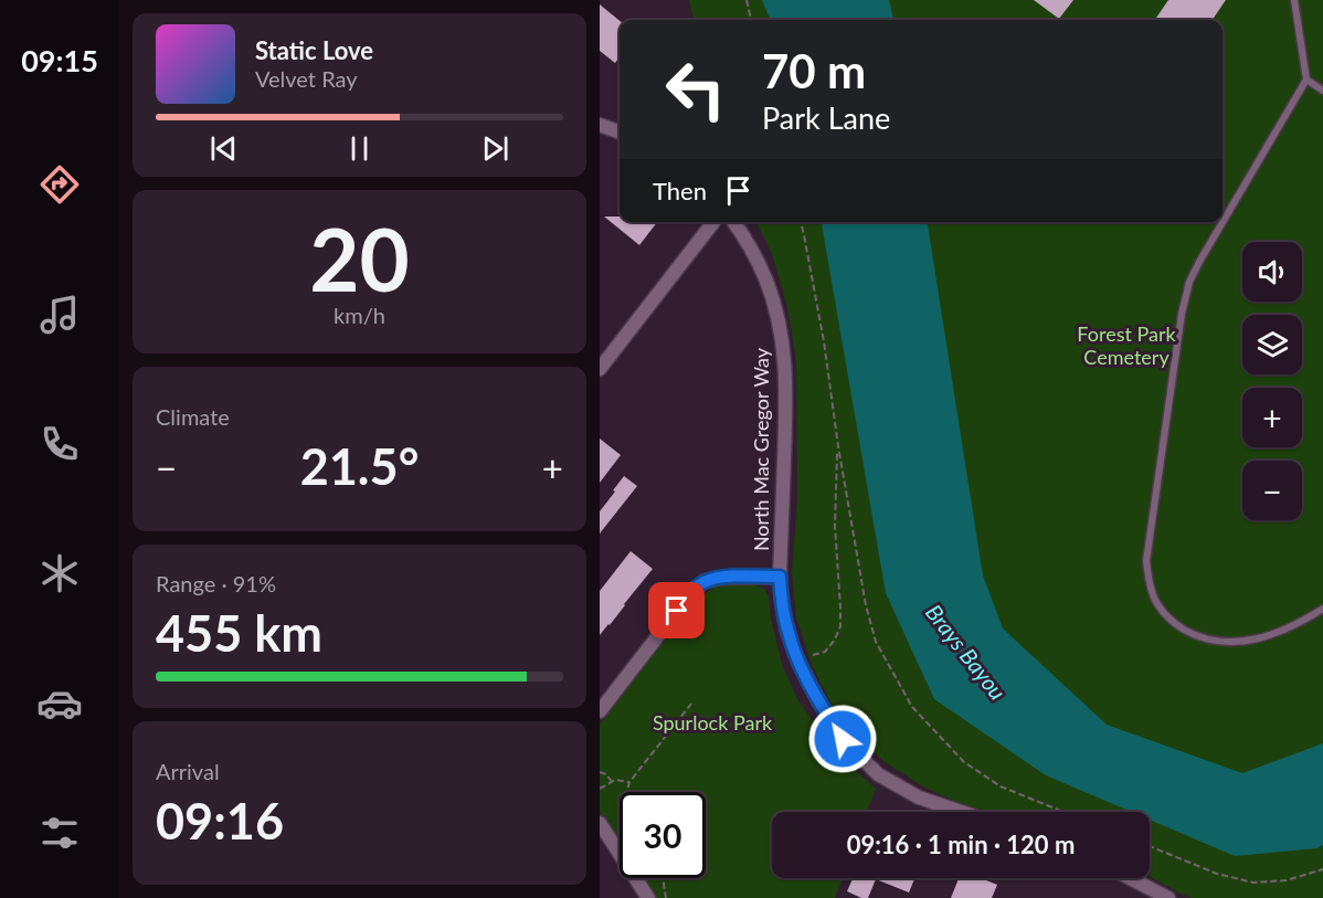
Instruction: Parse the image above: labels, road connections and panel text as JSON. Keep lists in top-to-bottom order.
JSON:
{
  "streets": {
    "street": ["North Mac Gregor Way"]
  },
  "water": ["Brays Bayou"],
  "parks": ["Forest Park Cemetery", "Spurlock Park"],
  "page": {
    "tabs": "09:15",
    "turn": ["70 m", "Park Lane"],
    "song": ["Static Love", "Velvet Ray"],
    "then": "Then",
    "tile": [
      ["20", "km/h"],
      "Climate",
      ["Range · 91%", "455 km"],
      ["Arrival", "09:16"]
    ],
    "map_buttons": ["+", "−"],
    "heat": ["−", "21.5°", "+"],
    "limit": "30",
    "trip": "09:16 · 1 min · 120 m"
  }
}
